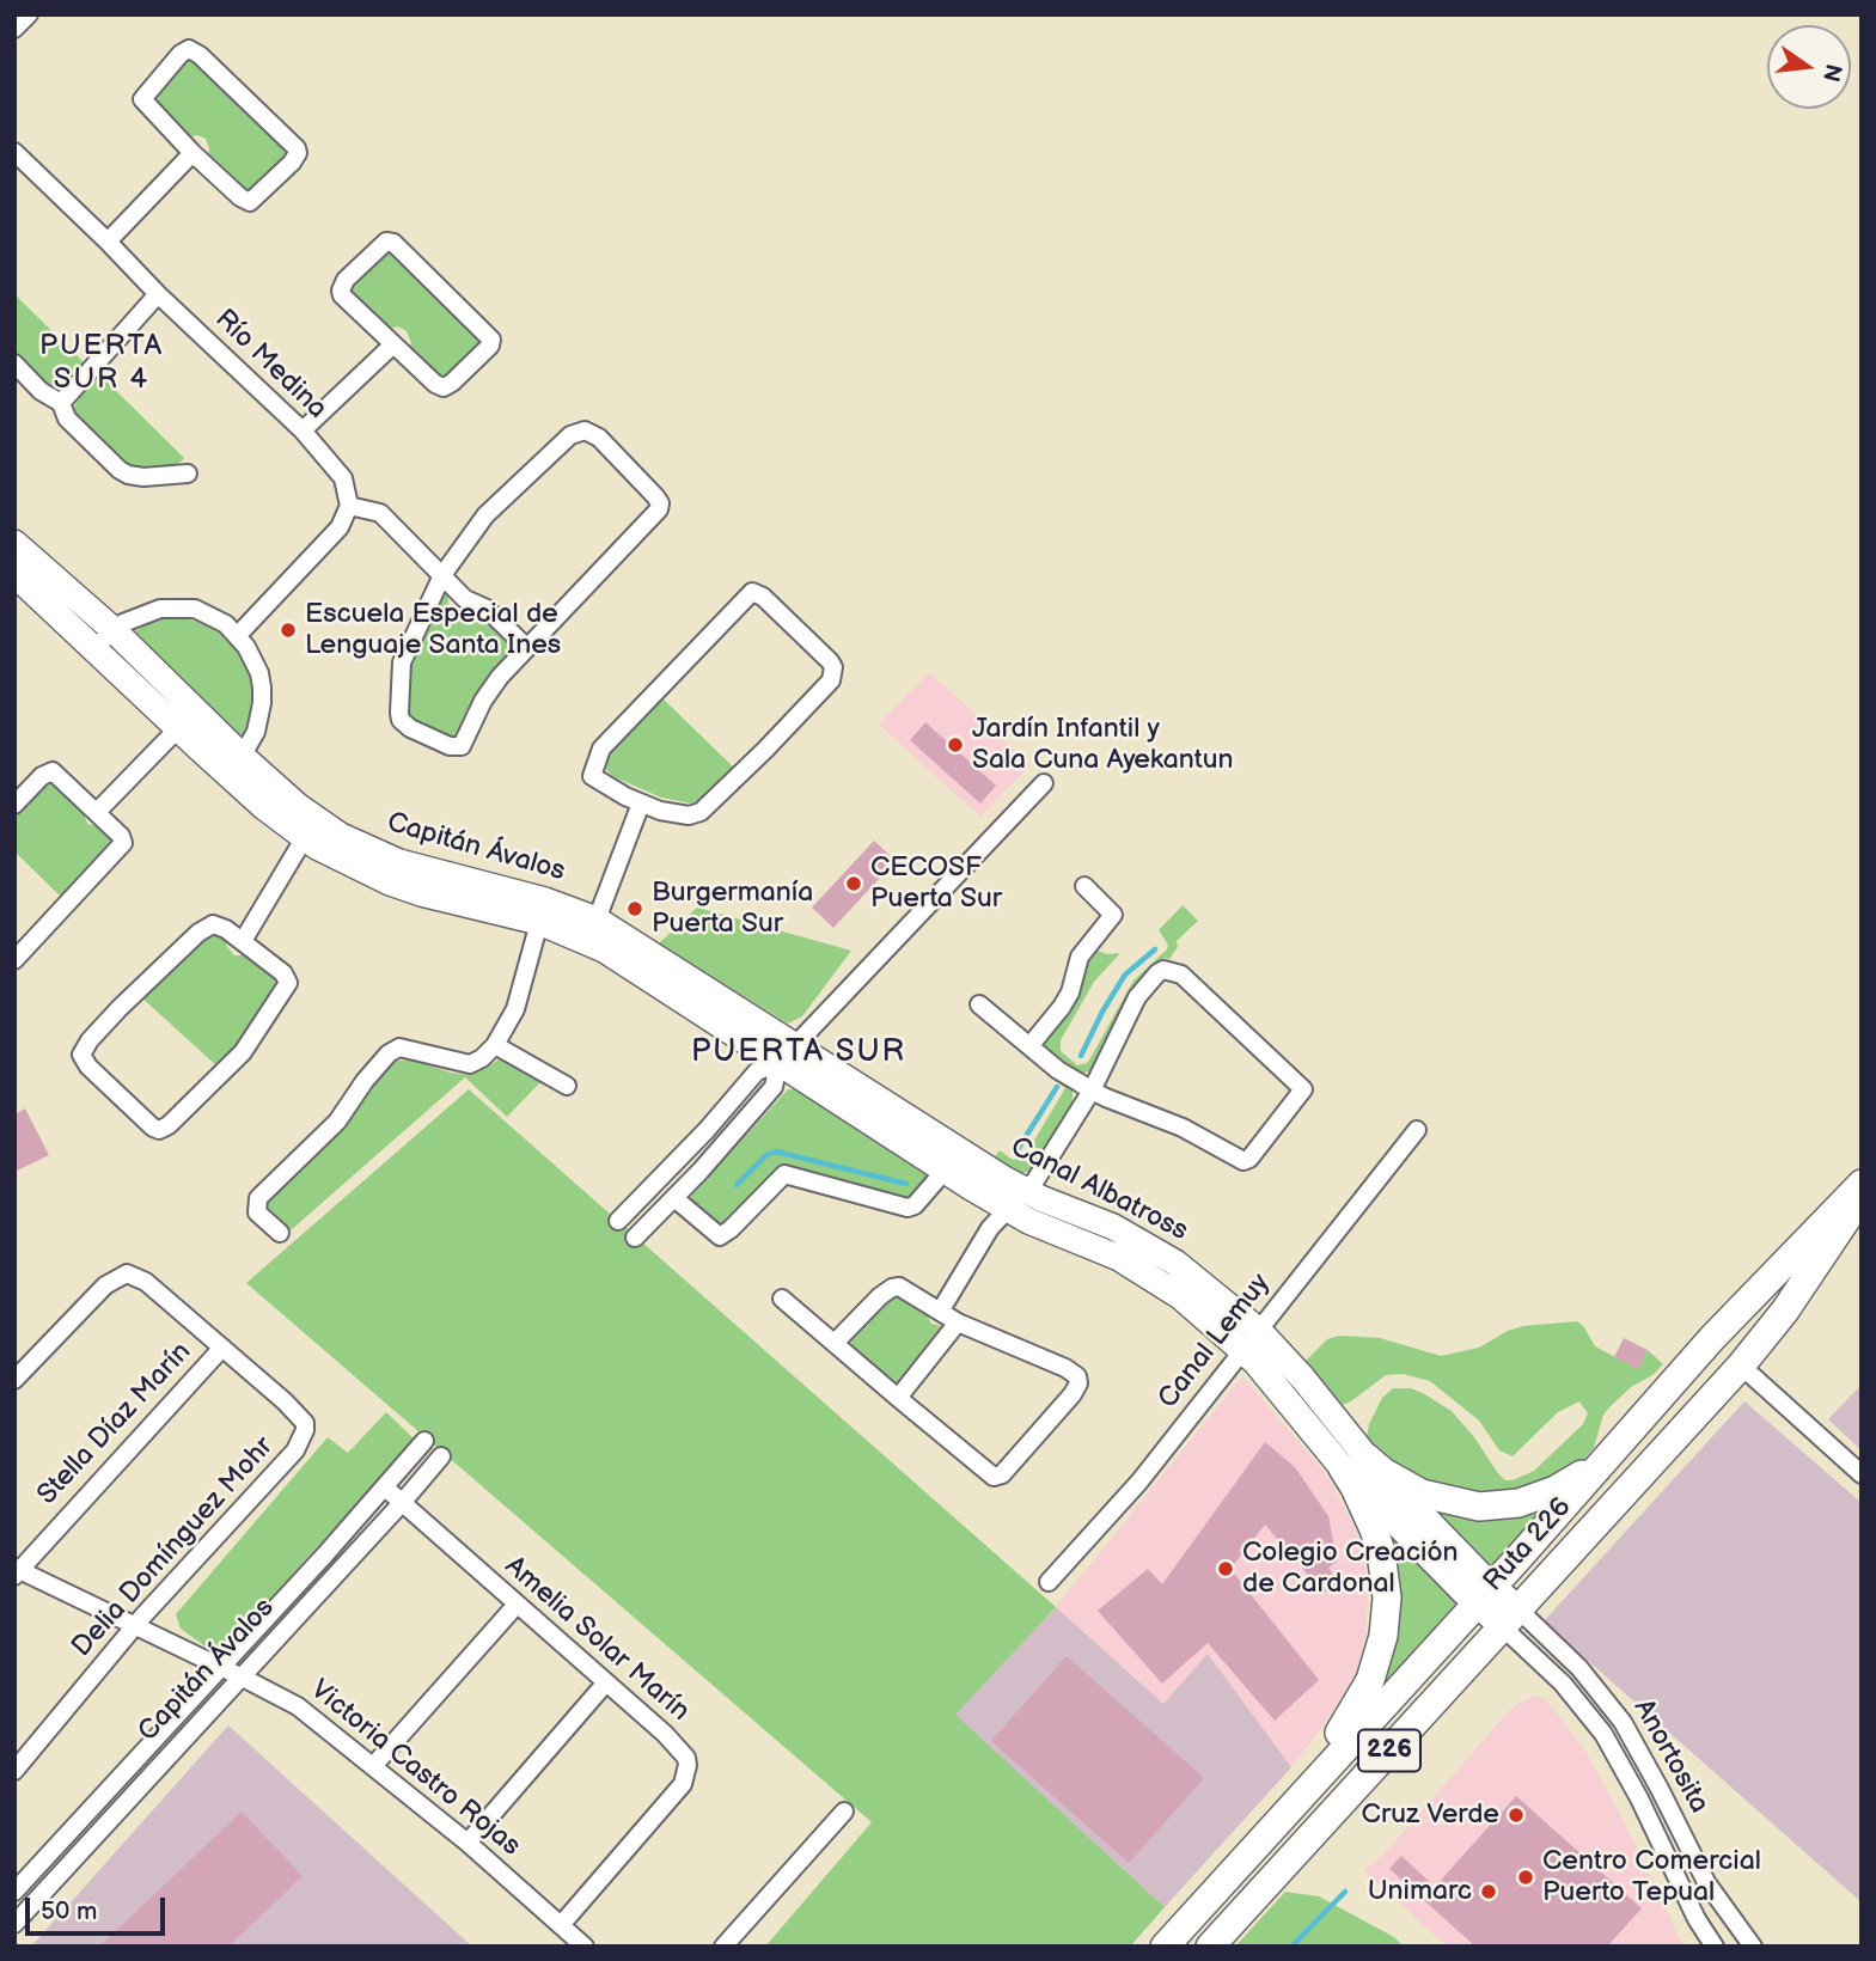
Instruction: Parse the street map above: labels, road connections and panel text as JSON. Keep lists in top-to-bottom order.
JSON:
{
  "streets": {
    "main road": ["Ruta 226", "226"],
    "street": [
      "Río Medina",
      "Capitán Ávalos",
      "Canal Albatross",
      "Canal Lemuy",
      "Stella Díaz Marín",
      "Delia Domínguez Mohr",
      "Amelia Solar Marín",
      "Anortosita",
      "Victoria Castro Rojas"
    ]
  },
  "crossings": [
    ["Capitán Ávalos", "Canal Albatross"],
    ["Capitán Ávalos", "Amelia Solar Marín"],
    ["Capitán Ávalos", "Victoria Castro Rojas"],
    ["Canal Albatross", "Canal Lemuy"],
    ["Canal Albatross", "Ruta 226"],
    ["Stella Díaz Marín", "Delia Domínguez Mohr"],
    ["Stella Díaz Marín", "Victoria Castro Rojas"],
    ["Ruta 226", "Anortosita"],
    ["Delia Domínguez Mohr", "Victoria Castro Rojas"],
    ["Amelia Solar Marín", "Victoria Castro Rojas"]
  ],
  "districts": ["PUERTA SUR 4", "PUERTA SUR"],
  "places": [
    "Escuela Especial de Lenguaje Santa Ines",
    "Jardín Infantil y Sala Cuna Ayekantun",
    "CECOSF Puerta Sur",
    "Burgermanía Puerta Sur",
    "Colegio Creación de Cardonal",
    "Cruz Verde",
    "Centro Comercial Puerto Tepual",
    "Unimarc"
  ],
  "scale_bar": "50 m",
  "north": "right"
}
